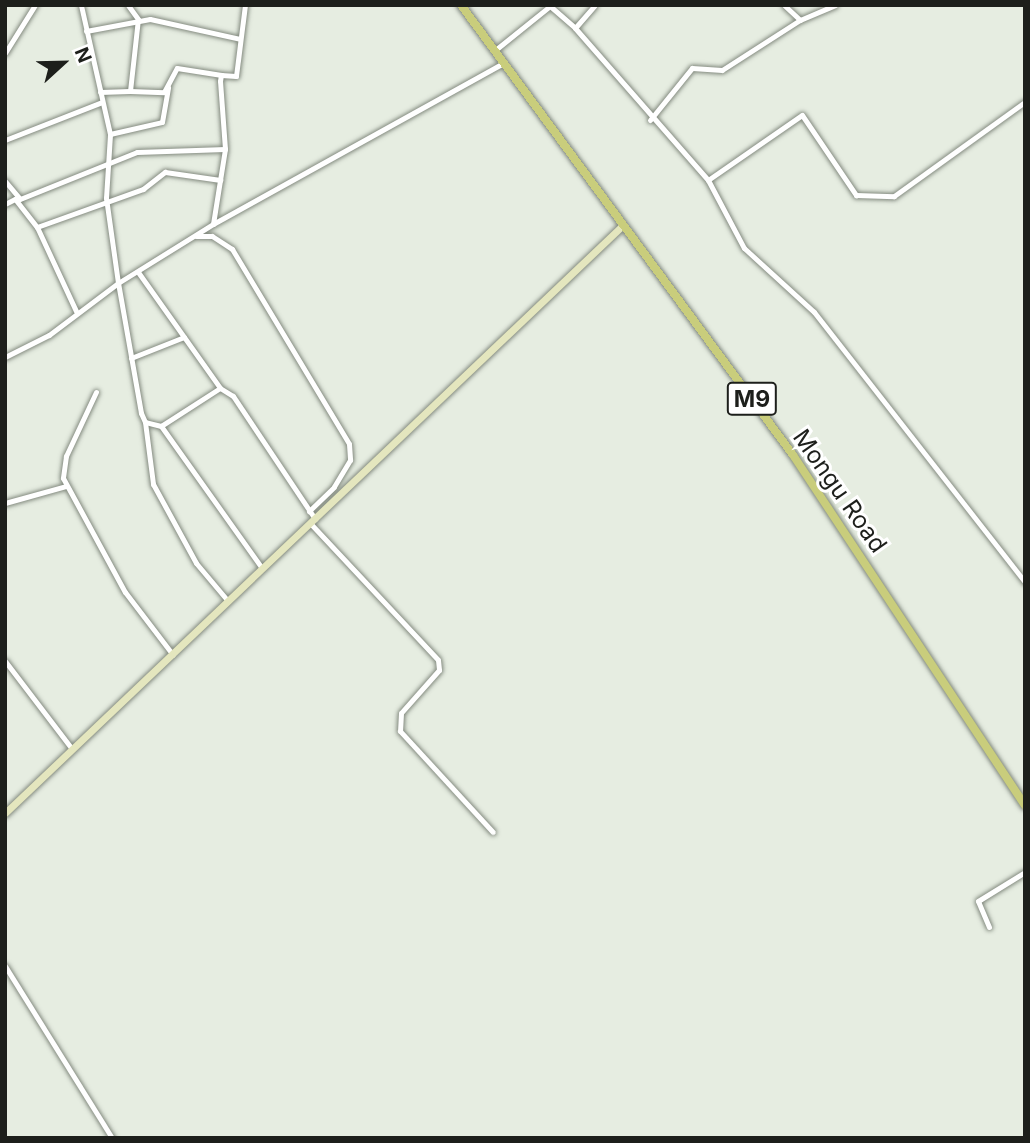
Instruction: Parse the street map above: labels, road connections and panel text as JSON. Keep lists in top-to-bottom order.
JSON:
{
  "streets": {
    "main road": ["M9", "Mongu Road"]
  },
  "north": "right"
}
